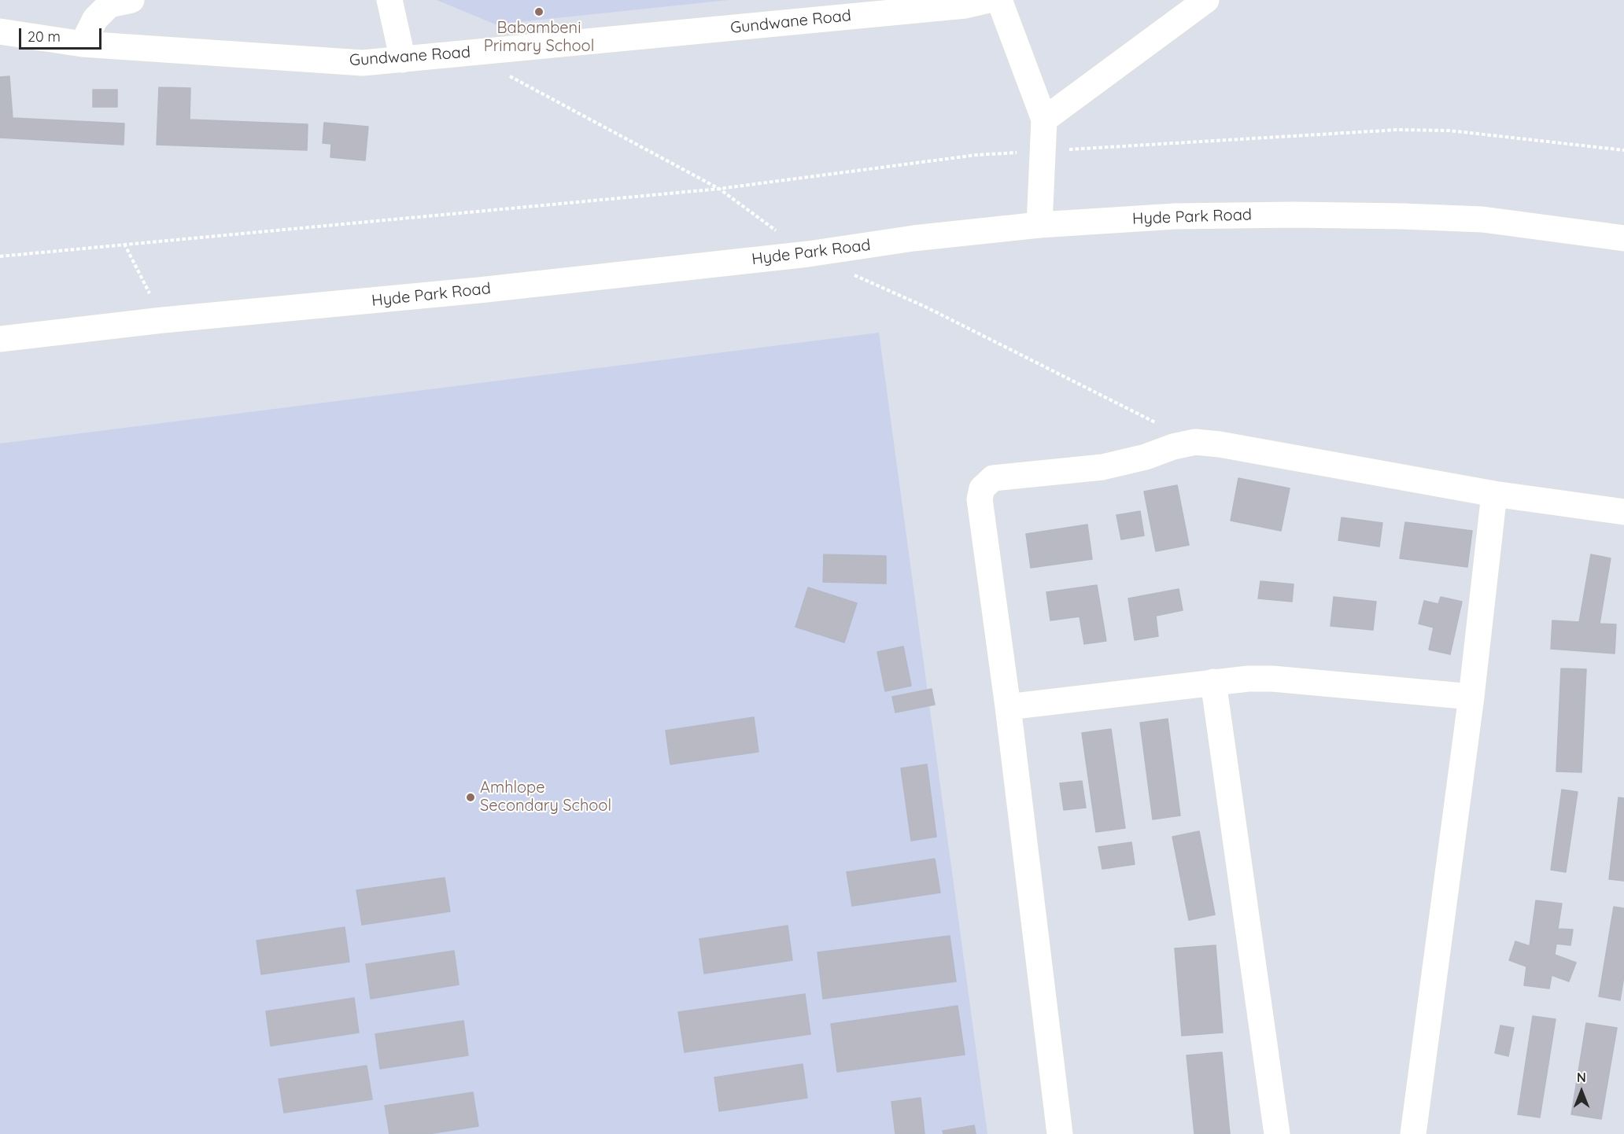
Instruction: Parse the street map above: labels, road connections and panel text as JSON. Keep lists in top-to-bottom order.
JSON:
{
  "streets": {
    "street": ["Gundwane Road", "Hyde Park Road"]
  },
  "places": ["Babambeni Primary School", "Amhlope Secondary School"],
  "scale_bar": "20 m",
  "north": "top"
}
